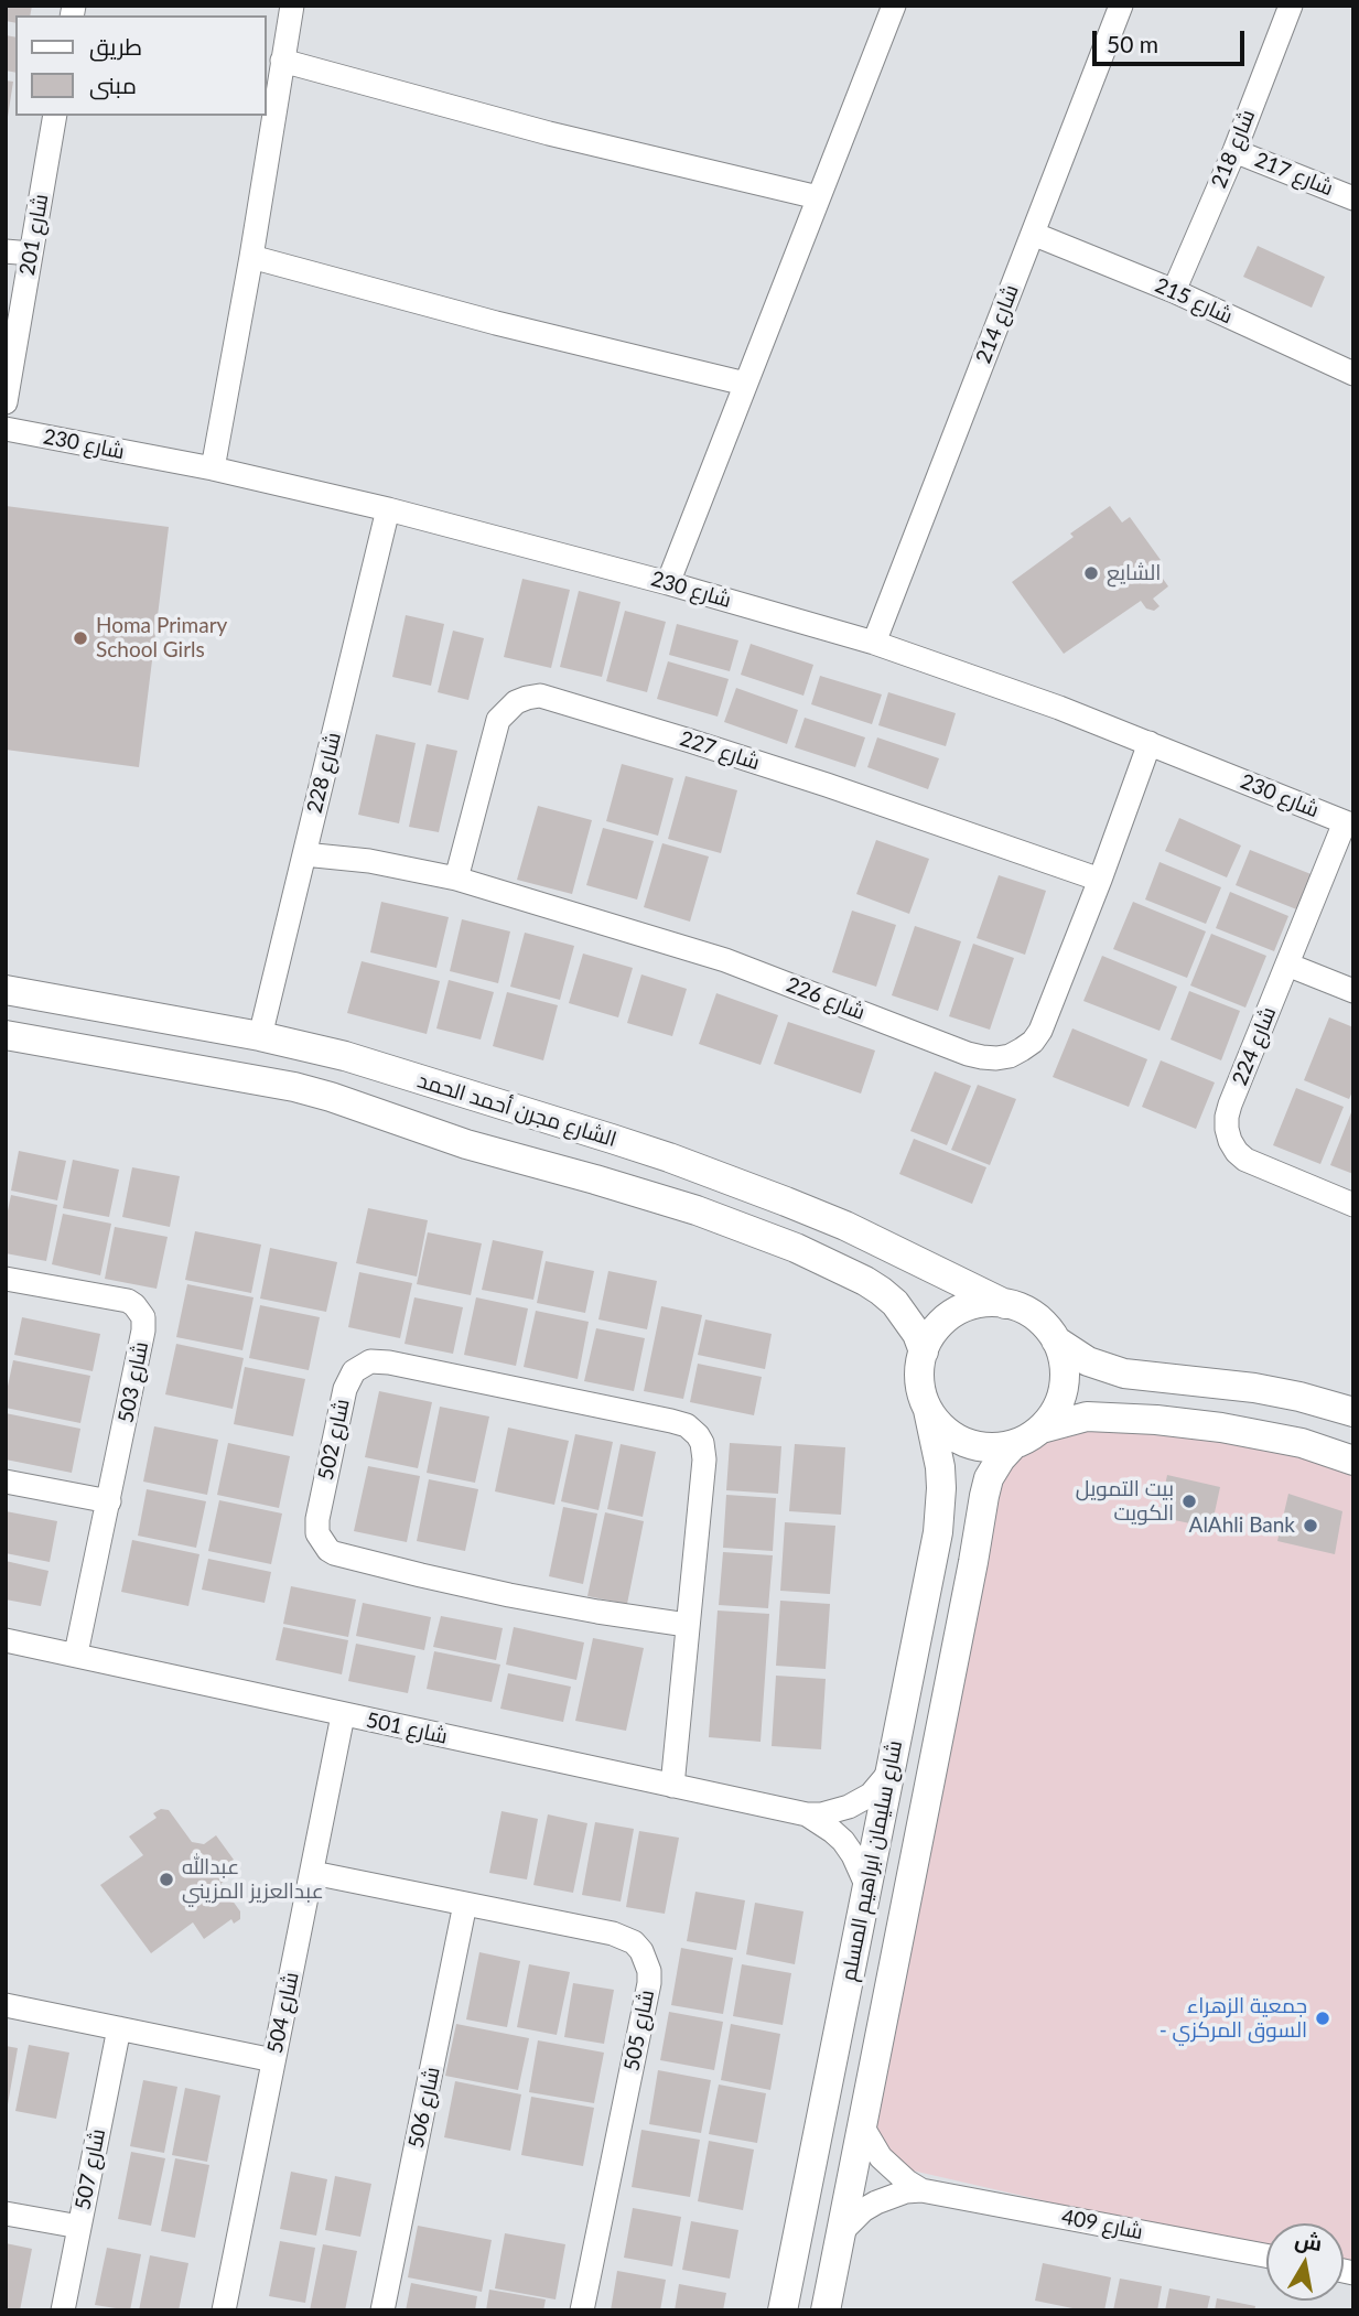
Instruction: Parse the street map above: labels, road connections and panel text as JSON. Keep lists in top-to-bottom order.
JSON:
{
  "streets": {
    "street": [
      "شارع 218",
      "شارع 217",
      "شارع 201",
      "شارع 215",
      "شارع 214",
      "شارع 230",
      "شارع 227",
      "شارع 228",
      "شارع 226",
      "شارع 224",
      "الشارع مجرن أحمد الحمد",
      "شارع 503",
      "شارع 502",
      "شارع 501",
      "شارع سليمان ابراهيم المسلم",
      "شارع 504",
      "شارع 505",
      "شارع 506",
      "شارع 507",
      "شارع 409"
    ]
  },
  "crossings": [
    ["شارع 218", "شارع 217"],
    ["شارع 218", "شارع 215"],
    ["شارع 215", "شارع 214"],
    ["شارع 214", "شارع 230"],
    ["شارع 230", "شارع 228"],
    ["شارع 230", "شارع 226"],
    ["شارع 230", "شارع 224"],
    ["شارع 227", "شارع 226"],
    ["شارع 228", "شارع 226"],
    ["شارع 228", "الشارع مجرن أحمد الحمد"],
    ["الشارع مجرن أحمد الحمد", "شارع سليمان ابراهيم المسلم"],
    ["شارع 503", "شارع 501"],
    ["شارع 502", "شارع 501"],
    ["شارع 501", "شارع سليمان ابراهيم المسلم"],
    ["شارع 501", "شارع 504"],
    ["شارع سليمان ابراهيم المسلم", "شارع 409"],
    ["شارع 504", "شارع 505"],
    ["شارع 505", "شارع 506"]
  ],
  "places": [
    "الشايع",
    "Homa Primary School Girls",
    "بيت التمويل الكويت",
    "AlAhli Bank",
    "عبدالله عبدالعزيز المزيني",
    "جمعية الزهراء - السوق المركزي"
  ],
  "legend": ["طريق", "مبنى"],
  "scale_bar": "50 m",
  "north": "top"
}
